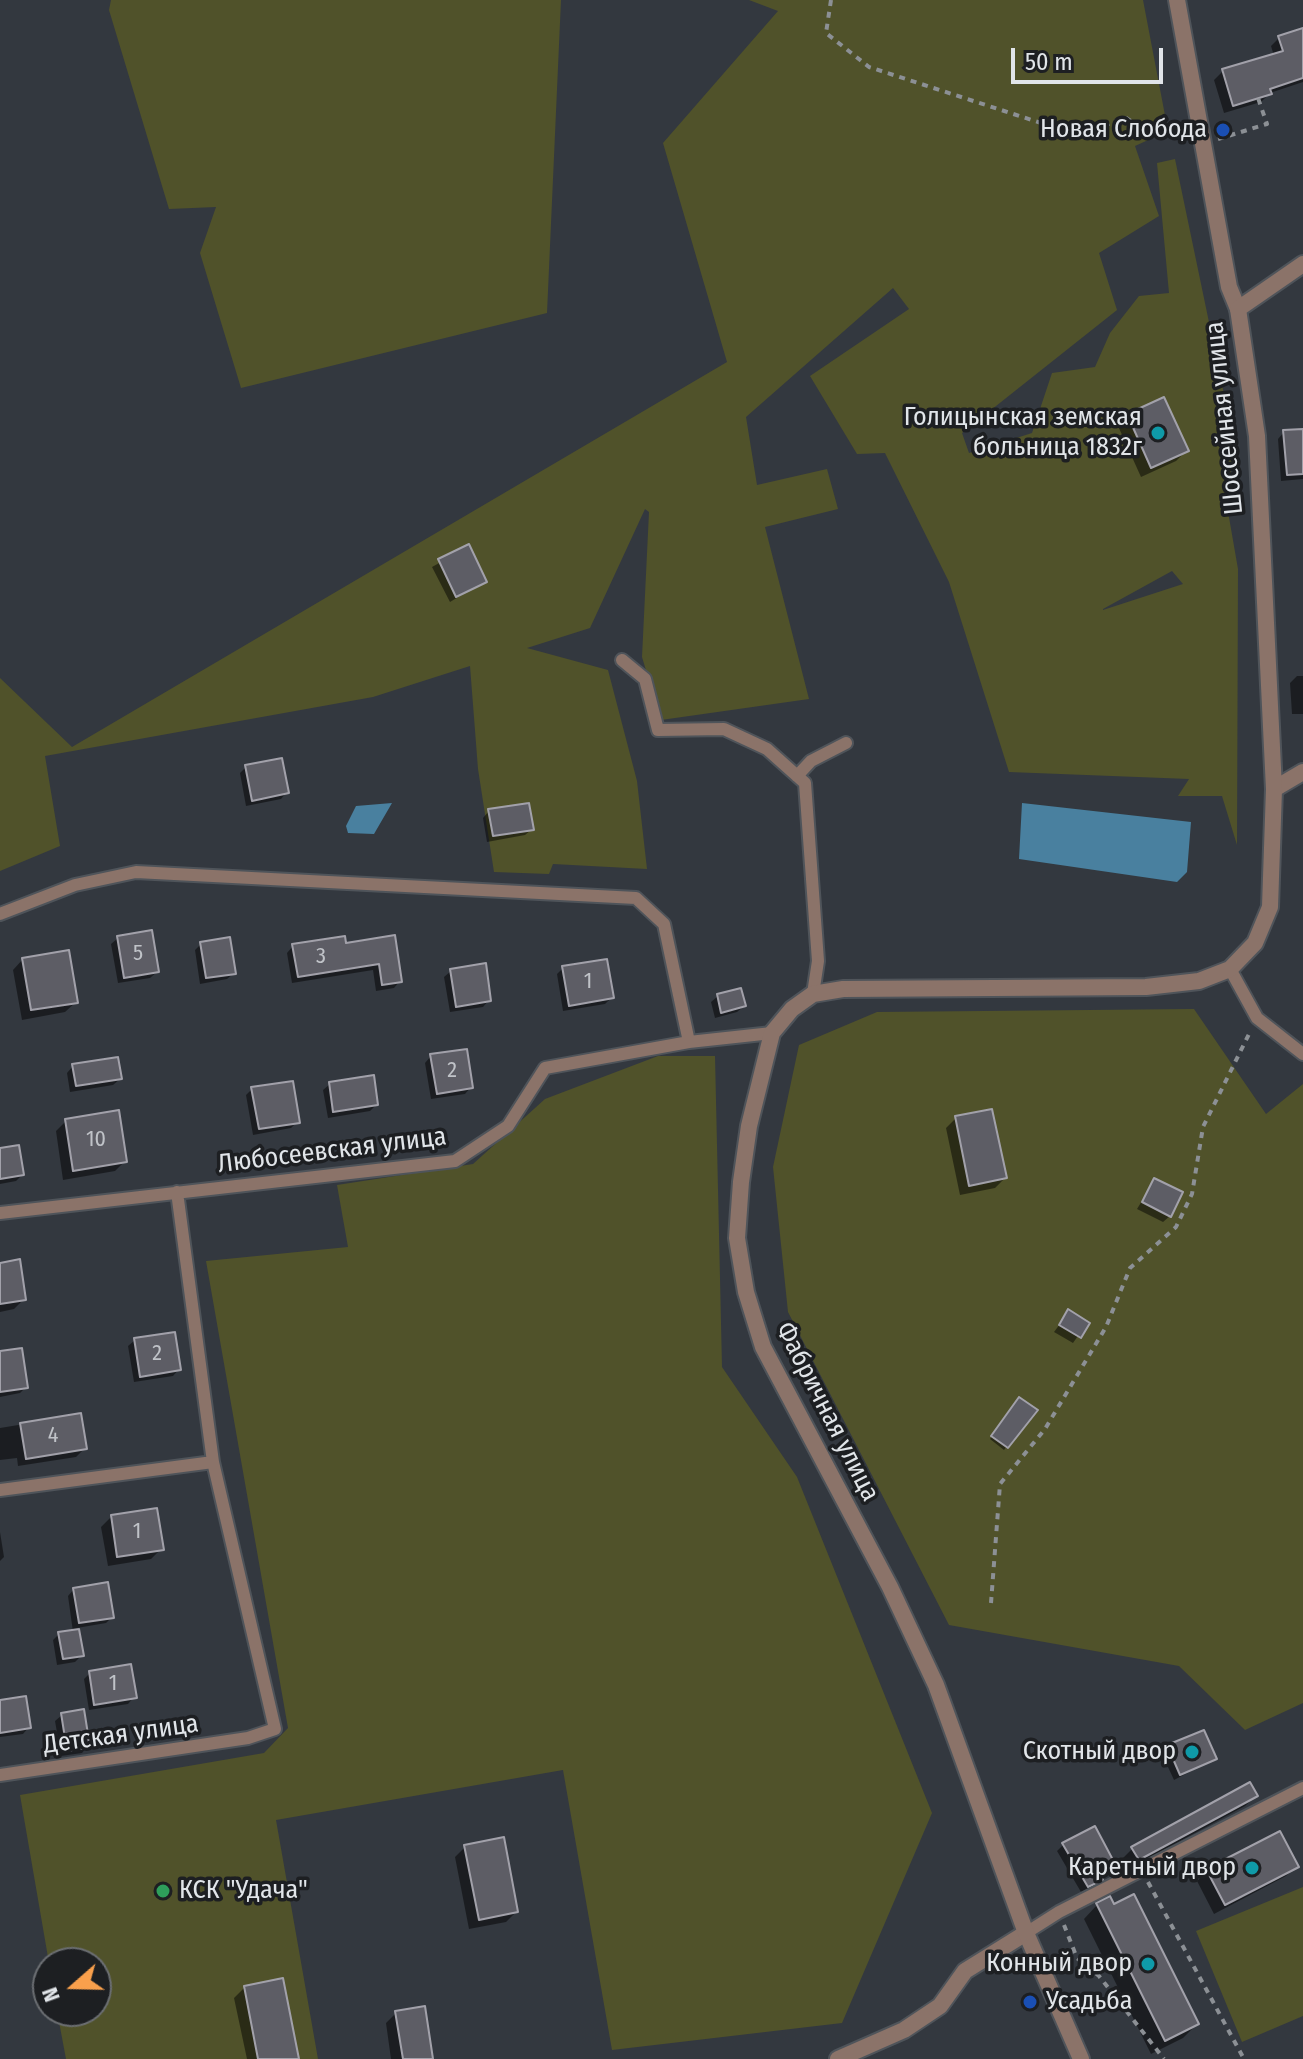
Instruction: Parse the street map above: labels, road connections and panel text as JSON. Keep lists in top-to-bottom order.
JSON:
{
  "streets": {
    "street": ["Шоссейная улица", "Фабричная улица"],
    "lane": ["Любосеевская улица", "Детская улица"]
  },
  "crossings": [
    ["Любосеевская улица", "Фабричная улица"]
  ],
  "places": [
    "Новая Слобода",
    "Голицынская земская больница 1832г",
    "Скотный двор",
    "Каретный двор",
    "КСК \"Удача\"",
    "Конный двор",
    "Усадьба"
  ],
  "house_numbers": [
    "5",
    "3",
    "1",
    "2",
    "10",
    "2",
    "4",
    "1",
    "1"
  ],
  "scale_bar": "50 m",
  "north": "left"
}
